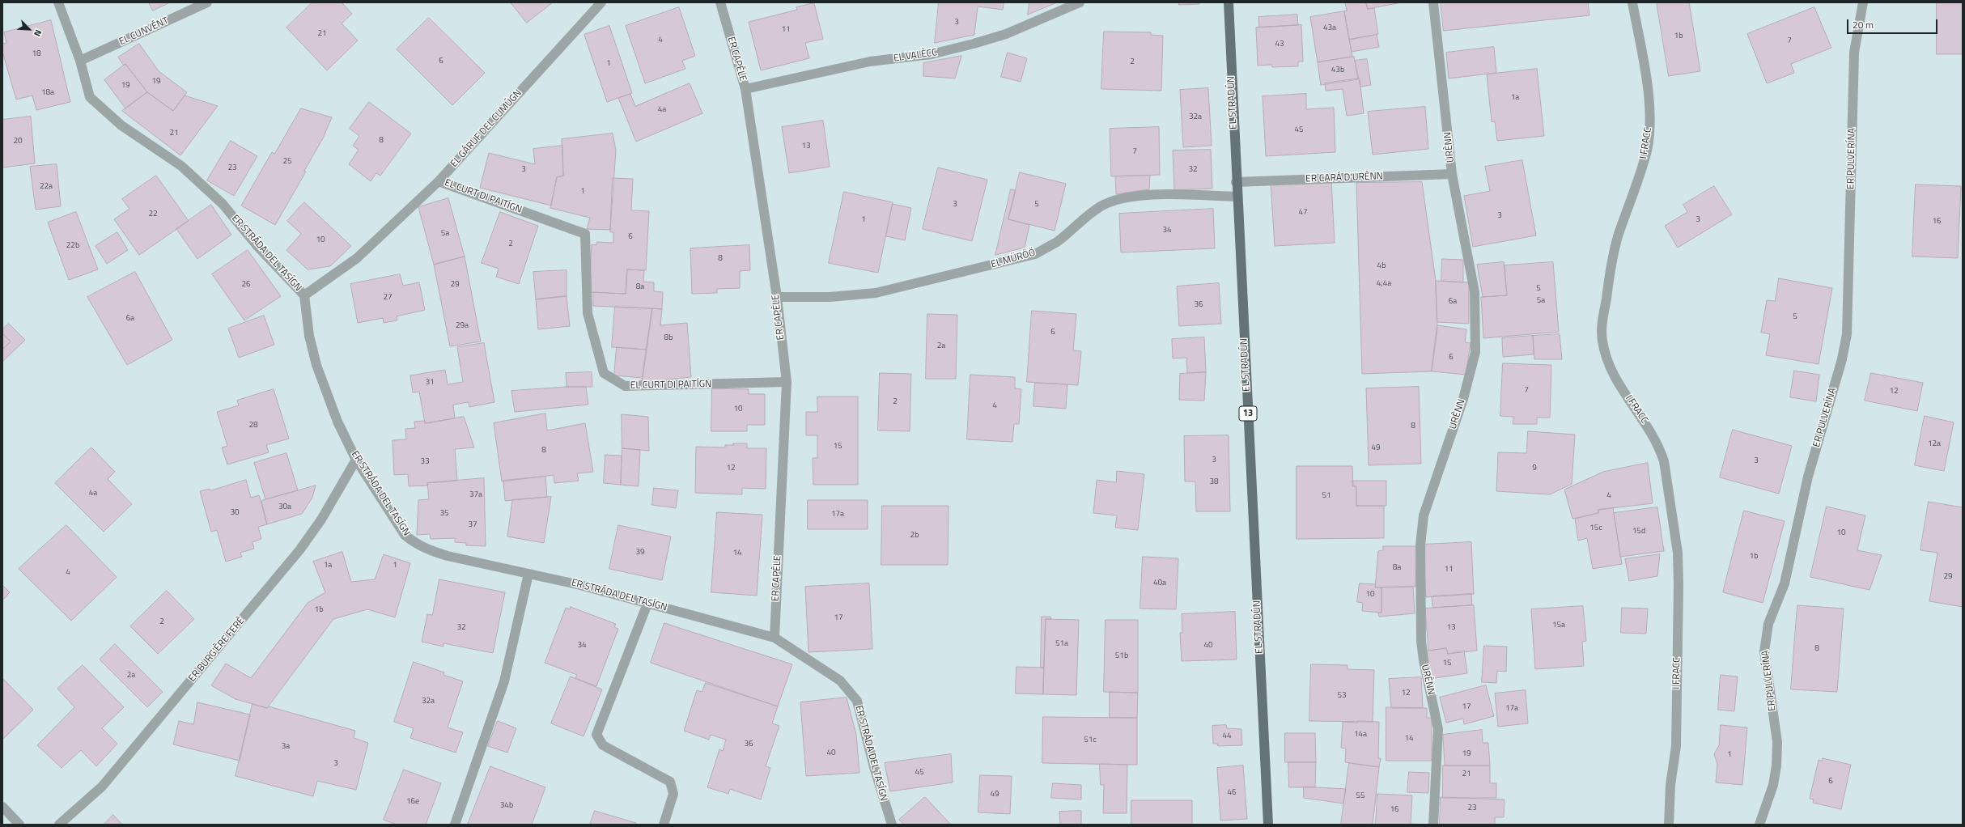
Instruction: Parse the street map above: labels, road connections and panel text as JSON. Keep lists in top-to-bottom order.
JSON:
{
  "streets": {
    "main road": ["EL STRADÚN", "13"],
    "street": [
      "EL CUNVÉNT",
      "EL VALÈCC",
      "ER CAPÈLE",
      "EL GÁRUF DEL CUMÚGN",
      "I FRACC",
      "URÈNN",
      "ER PULVERÍNA",
      "ER CARÁ D'URÈNN",
      "EL CURT DI PAITÍGN",
      "ER STRÁDA DEL TASÍGN",
      "EL MÜRÖÖ",
      "ER BURG'ÈRE FERÈ"
    ]
  },
  "crossings": [
    ["EL CUNVÉNT", "ER STRÁDA DEL TASÍGN"],
    ["EL VALÈCC", "ER CAPÈLE"],
    ["ER CAPÈLE", "EL CURT DI PAITÍGN"],
    ["ER CAPÈLE", "ER STRÁDA DEL TASÍGN"],
    ["ER CAPÈLE", "EL MÜRÖÖ"],
    ["EL STRADÚN", "ER CARÁ D'URÈNN"],
    ["EL STRADÚN", "EL MÜRÖÖ"],
    ["EL GÁRUF DEL CUMÚGN", "EL CURT DI PAITÍGN"],
    ["EL GÁRUF DEL CUMÚGN", "ER STRÁDA DEL TASÍGN"],
    ["URÈNN", "ER CARÁ D'URÈNN"],
    ["ER STRÁDA DEL TASÍGN", "ER BURG'ÈRE FERÈ"]
  ],
  "house_numbers": [
    "3",
    "43a",
    "11",
    "21",
    "1b",
    "4",
    "7",
    "43",
    "18",
    "6",
    "2",
    "1",
    "43b",
    "19",
    "19",
    "18a",
    "1a",
    "4a",
    "32a",
    "45",
    "21",
    "8",
    "20",
    "13",
    "7",
    "25",
    "23",
    "3",
    "32",
    "22a",
    "1",
    "3",
    "5",
    "47",
    "22",
    "3",
    "1",
    "3",
    "16",
    "34",
    "5a",
    "6",
    "10",
    "2",
    "22b",
    "8",
    "4b",
    "4;4a",
    "26",
    "29",
    "8a",
    "5",
    "27",
    "5a",
    "6a",
    "36",
    "5",
    "6a",
    "29a",
    "6",
    "8b",
    "2a",
    "6",
    "31",
    "7",
    "12",
    "2",
    "4",
    "10",
    "28",
    "8",
    "12a",
    "15",
    "49",
    "8",
    "3",
    "3",
    "33",
    "12",
    "9",
    "38",
    "4a",
    "37a",
    "51",
    "4",
    "30a",
    "30",
    "35",
    "17a",
    "37",
    "15c",
    "15d",
    "10",
    "2b",
    "39",
    "14",
    "1b",
    "1a",
    "1",
    "8a",
    "11",
    "4",
    "29",
    "40a",
    "10",
    "1b",
    "17",
    "2",
    "15a",
    "32",
    "13",
    "51a",
    "34",
    "40",
    "8",
    "51b",
    "15",
    "2a",
    "12",
    "53",
    "32a",
    "17",
    "17a",
    "14a",
    "44",
    "14",
    "51c",
    "36",
    "3a",
    "40",
    "19",
    "1",
    "3",
    "45",
    "21",
    "6",
    "46",
    "49",
    "55",
    "16e",
    "34b",
    "23",
    "16"
  ],
  "scale_bar": "20 m",
  "north": "bottom right"
}
